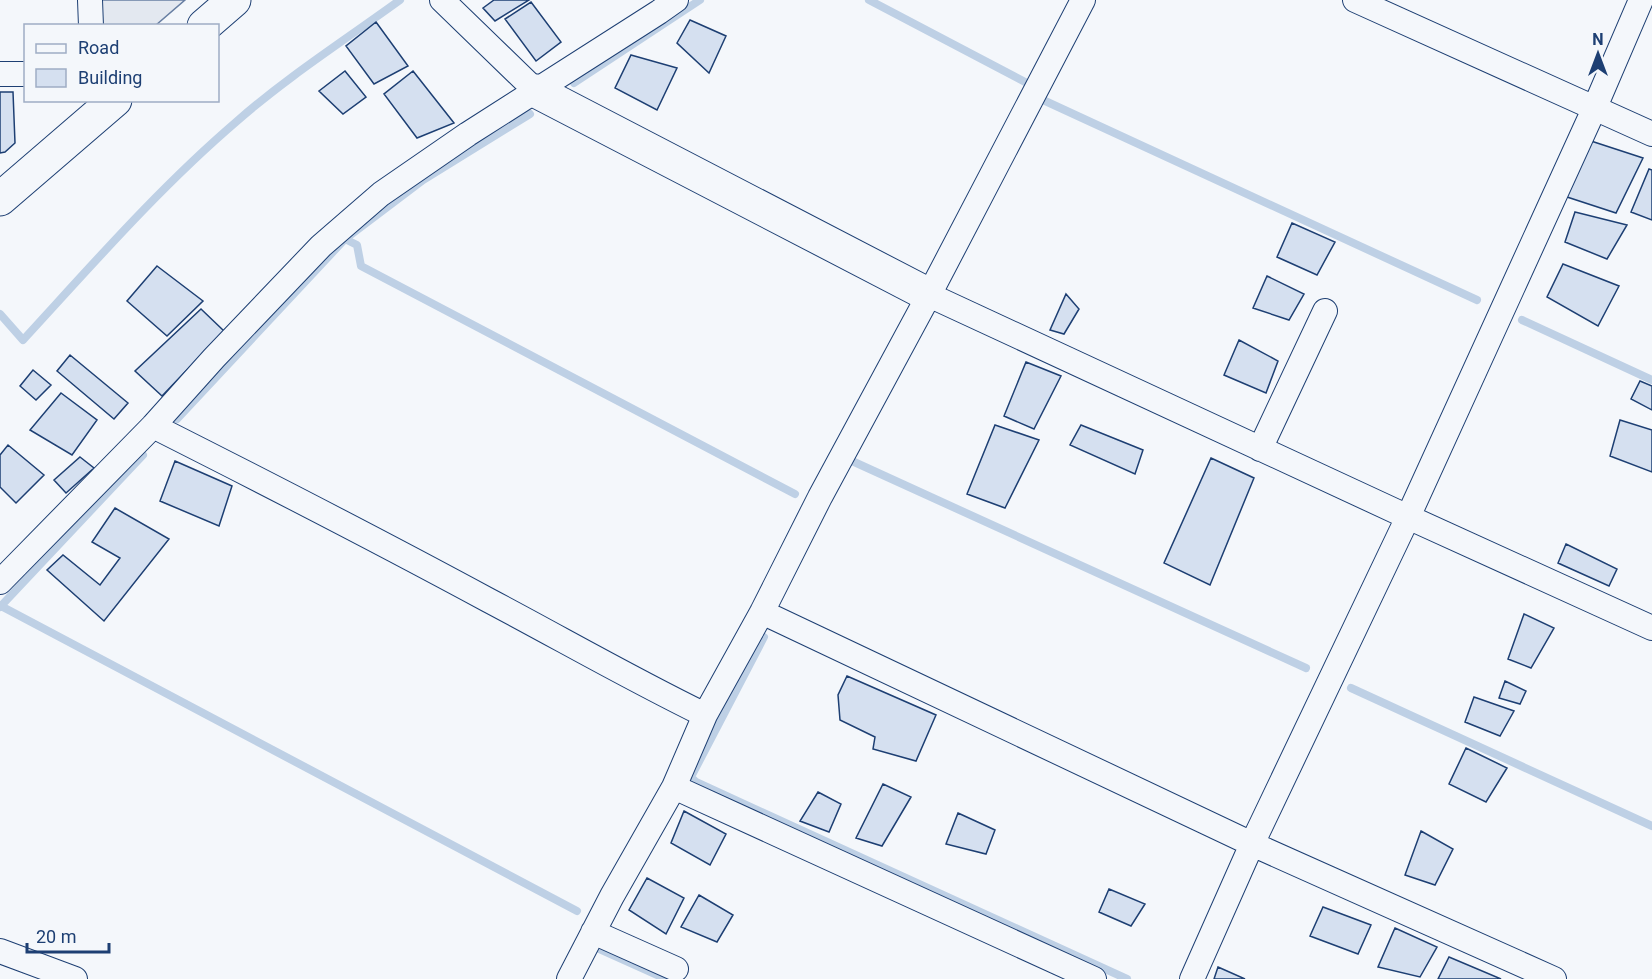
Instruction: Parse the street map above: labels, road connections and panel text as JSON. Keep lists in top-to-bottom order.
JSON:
{
  "legend": ["Road", "Building"],
  "scale_bar": "20 m",
  "north": "top"
}
